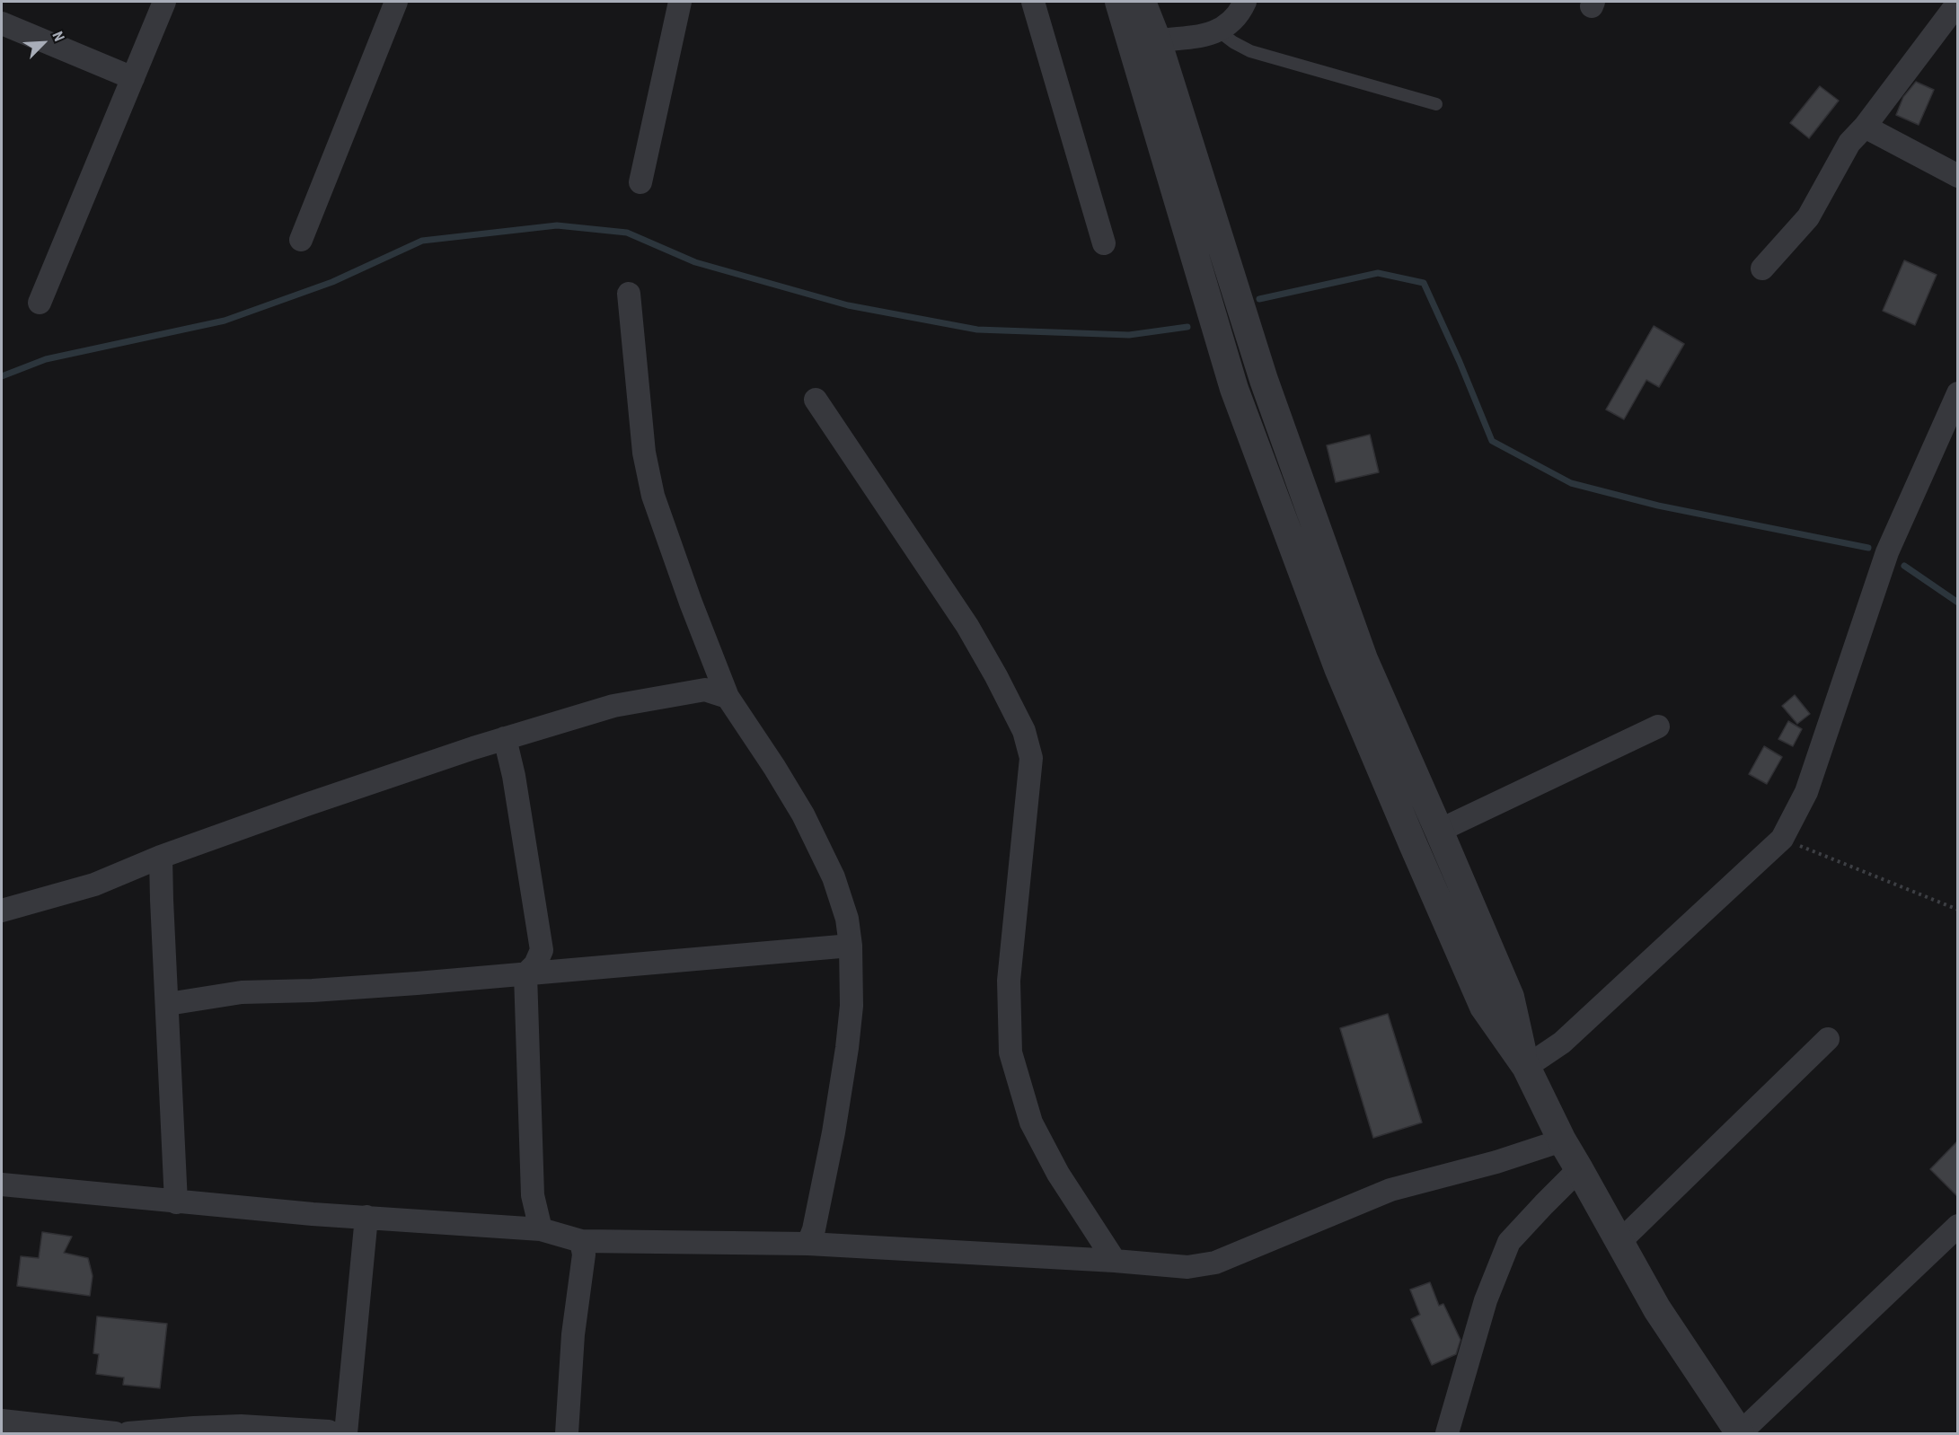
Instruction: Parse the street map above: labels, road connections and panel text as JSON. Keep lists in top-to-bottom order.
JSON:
{
  "north": "top right"
}
